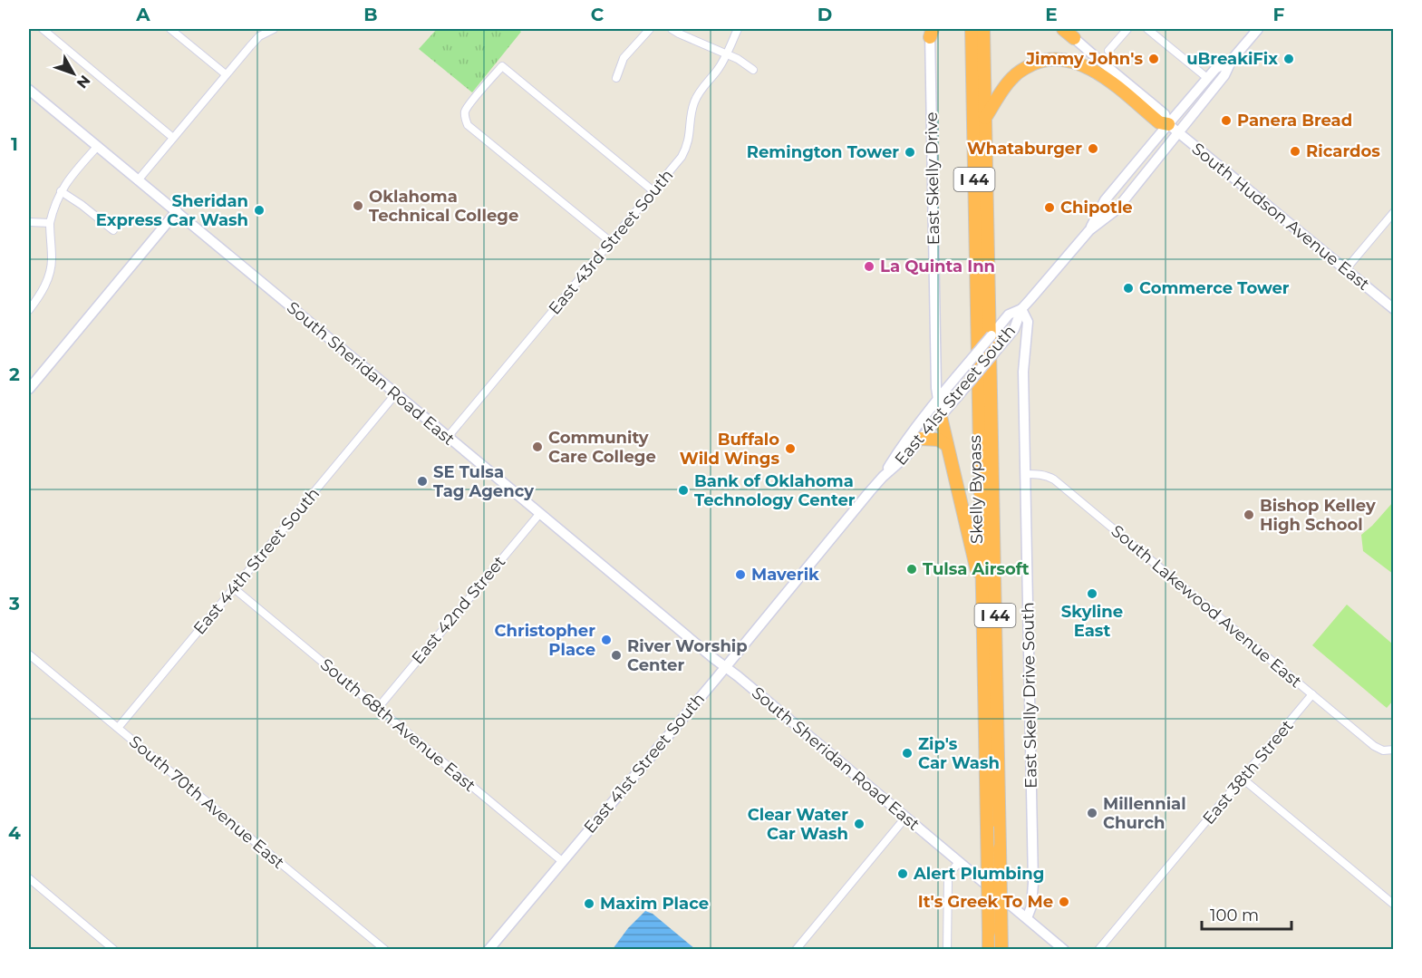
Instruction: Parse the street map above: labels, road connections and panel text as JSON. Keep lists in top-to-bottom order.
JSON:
{
  "streets": {
    "highway": ["I 44", "Skelly Bypass"],
    "main road": [
      "East Skelly Drive",
      "South Hudson Avenue East",
      "South Sheridan Road East",
      "East 41st Street South",
      "East Skelly Drive South"
    ],
    "street": [
      "East 43rd Street South",
      "East 44th Street South",
      "South Lakewood Avenue East",
      "East 42nd Street",
      "South 68th Avenue East",
      "East 38th Street",
      "South 70th Avenue East"
    ]
  },
  "crossings": [
    ["East Skelly Drive", "East 41st Street South"],
    ["South Hudson Avenue East", "East 41st Street South"],
    ["East 43rd Street South", "South Sheridan Road East"],
    ["South Sheridan Road East", "East 41st Street South"],
    ["South Sheridan Road East", "East 44th Street South"],
    ["South Sheridan Road East", "East 42nd Street"],
    ["South Sheridan Road East", "East Skelly Drive South"],
    ["East 41st Street South", "East Skelly Drive South"],
    ["East 41st Street South", "South 68th Avenue East"],
    ["East 44th Street South", "South 68th Avenue East"],
    ["East 44th Street South", "South 70th Avenue East"],
    ["South Lakewood Avenue East", "East Skelly Drive South"],
    ["South Lakewood Avenue East", "East 38th Street"],
    ["East 42nd Street", "South 68th Avenue East"]
  ],
  "places": [
    "Jimmy John's",
    "uBreakiFix",
    "Panera Bread",
    "Whataburger",
    "Ricardos",
    "Remington Tower",
    "Oklahoma Technical College",
    "Chipotle",
    "Sheridan Express Car Wash",
    "La Quinta Inn",
    "Commerce Tower",
    "Community Care College",
    "Buffalo Wild Wings",
    "SE Tulsa Tag Agency",
    "Bank of Oklahoma Technology Center",
    "Bishop Kelley High School",
    "Tulsa Airsoft",
    "Maverik",
    "Skyline East",
    "Christopher Place",
    "River Worship Center",
    "Zip's Car Wash",
    "Millennial Church",
    "Clear Water Car Wash",
    "Alert Plumbing",
    "It's Greek To Me",
    "Maxim Place"
  ],
  "scale_bar": "100 m",
  "north": "bottom right",
  "grid": {
    "columns": [
      "A",
      "B",
      "C",
      "D",
      "E",
      "F"
    ],
    "rows": [
      "1",
      "2",
      "3",
      "4"
    ]
  }
}
